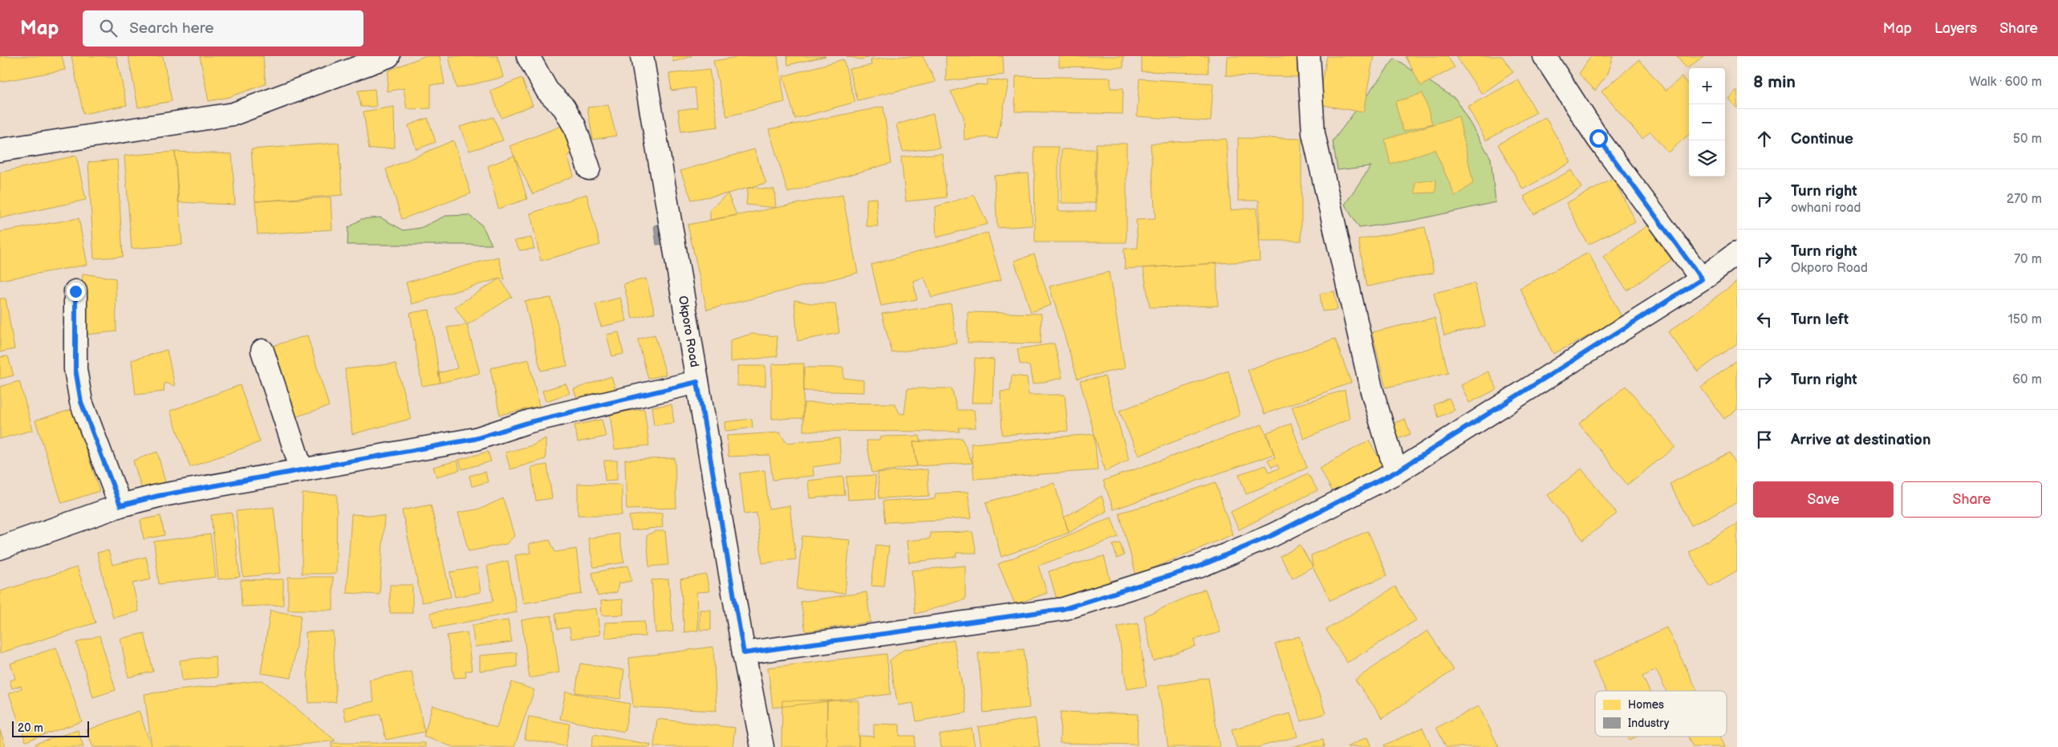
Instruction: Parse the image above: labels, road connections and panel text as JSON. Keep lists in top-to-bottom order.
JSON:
{
  "streets": {
    "street": ["Okporo Road"]
  },
  "legend": ["Homes", "Industry"],
  "scale_bar": "20 m",
  "page": {
    "header": "Map",
    "search": "Search here",
    "nav": ["Map", "Layers", "Share"],
    "heading": ["8 min", "Walk · 600 m"],
    "map_buttons": ["+", "−"],
    "list": [
      ["Continue", "50 m"],
      ["Turn right", "owhani road", "270 m"],
      ["Turn right", "Okporo Road", "70 m"],
      ["Turn left", "150 m"],
      ["Turn right", "60 m"],
      "Arrive at destination"
    ],
    "buttons": ["Save", "Share"],
    "scale": "20 m"
  }
}
